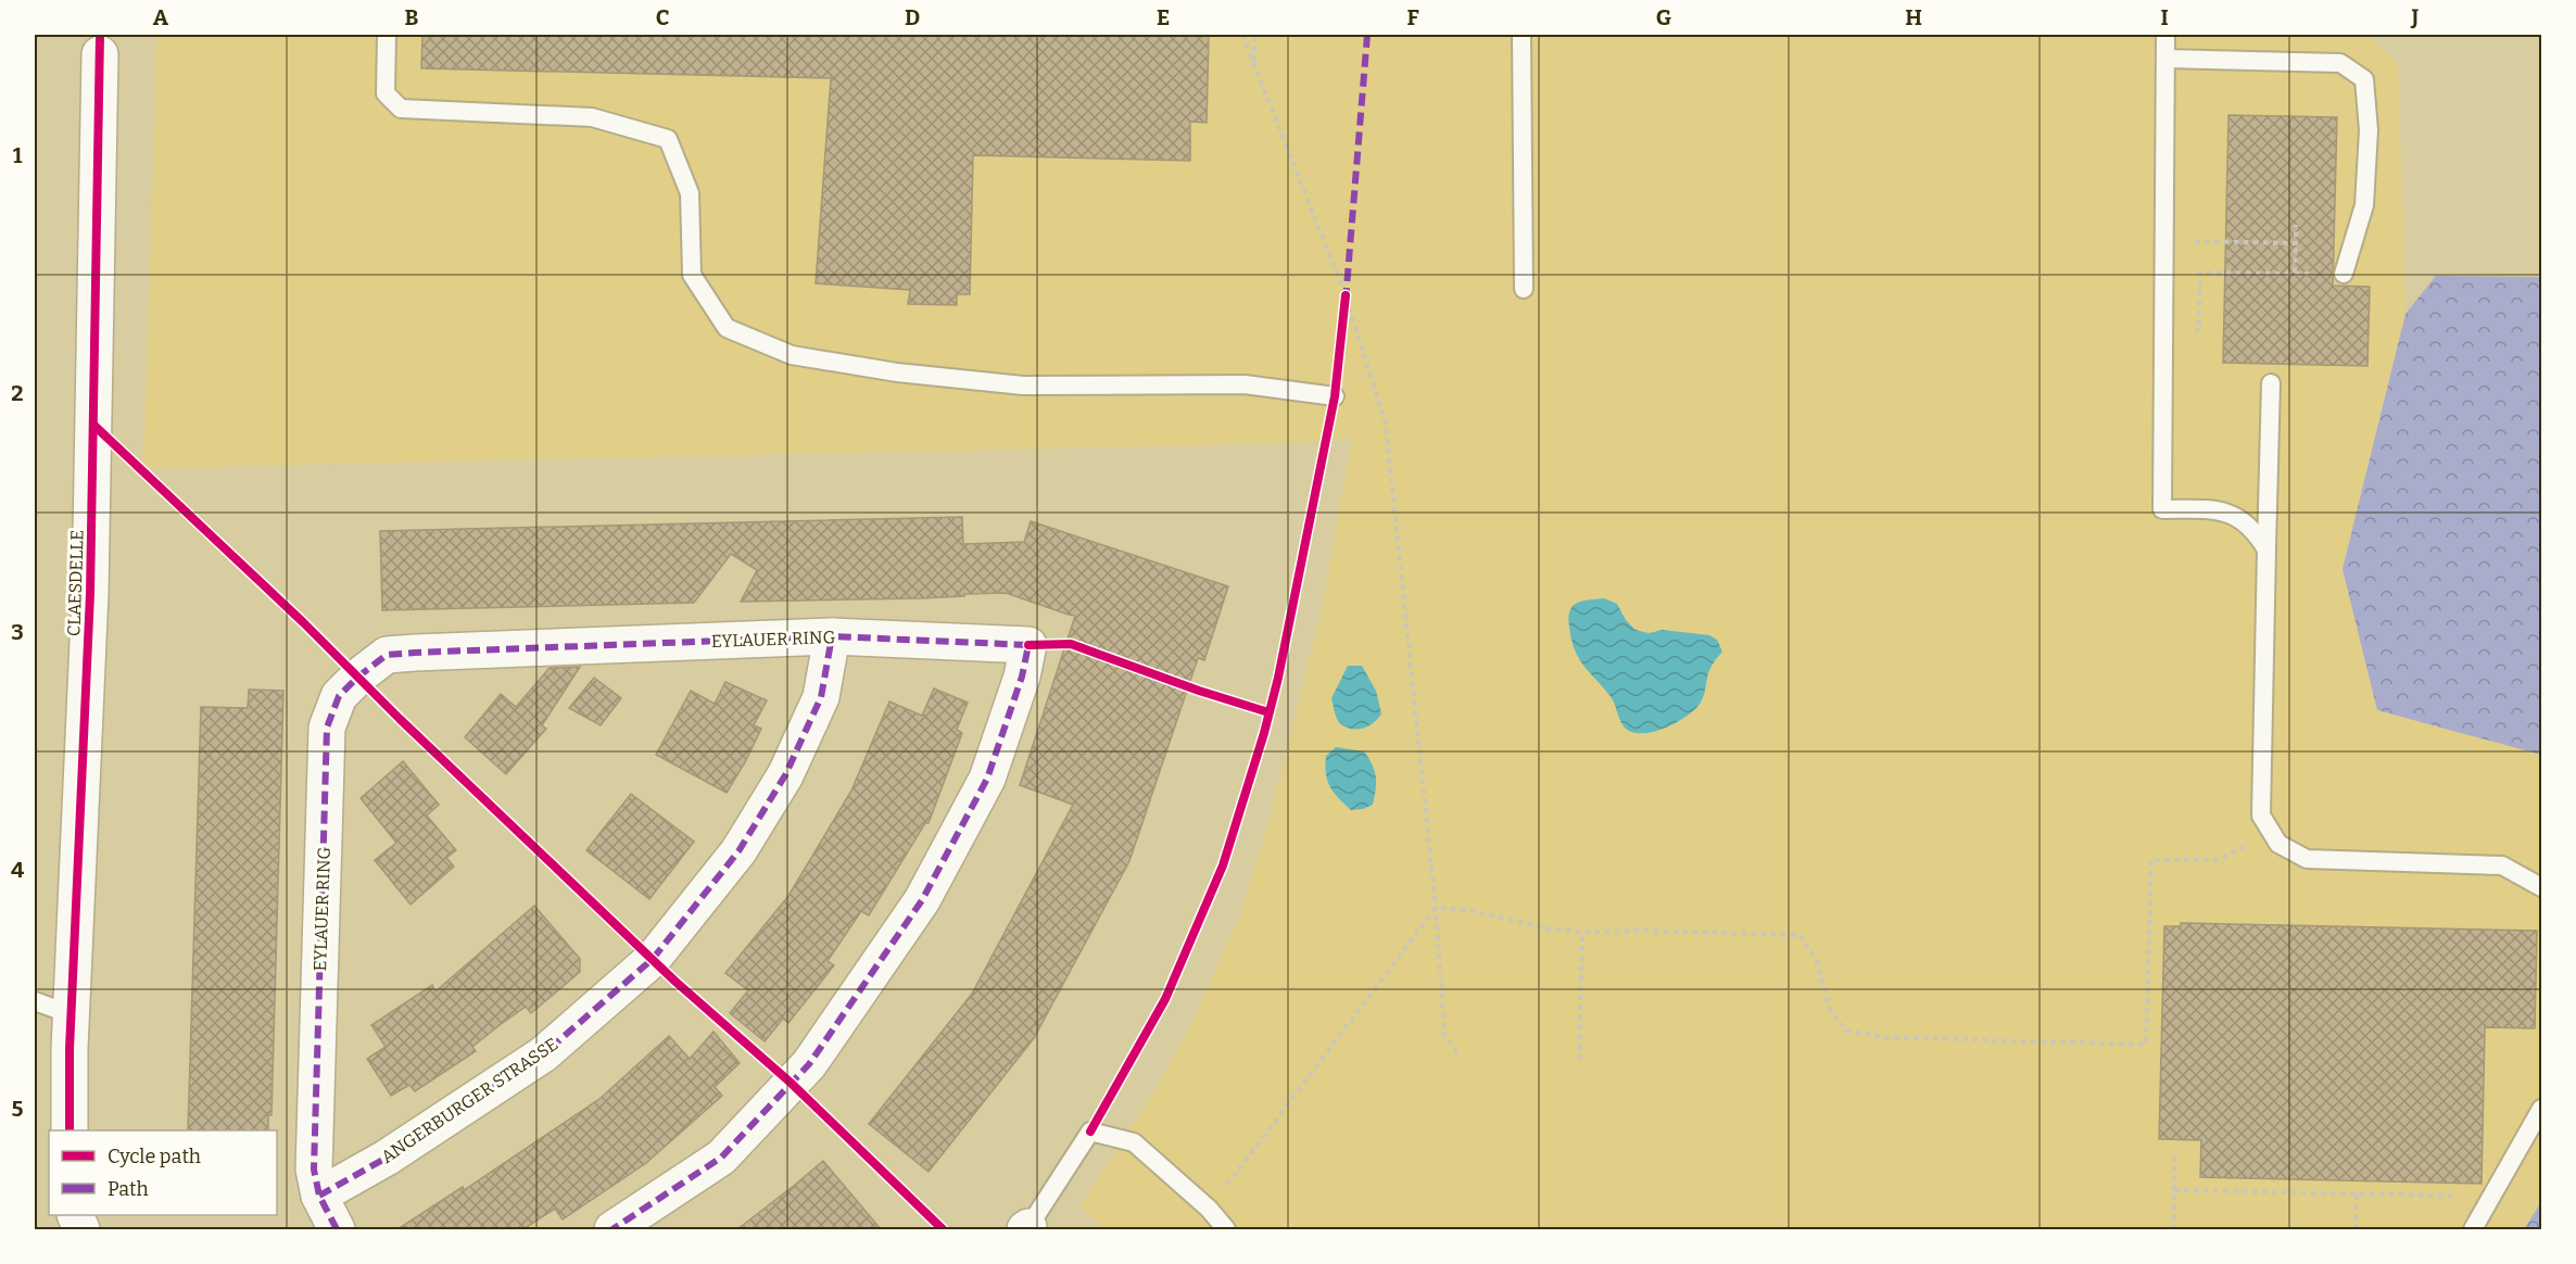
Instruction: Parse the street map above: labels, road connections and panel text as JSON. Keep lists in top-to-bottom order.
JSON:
{
  "streets": {
    "street": ["CLAESDELLE", "EYLAUER RING", "ANGERBURGER STRASSE"]
  },
  "crossings": [
    ["EYLAUER RING", "ANGERBURGER STRASSE"]
  ],
  "legend": ["Cycle path", "Path"],
  "grid": {
    "columns": [
      "A",
      "B",
      "C",
      "D",
      "E",
      "F",
      "G",
      "H",
      "I",
      "J"
    ],
    "rows": [
      "1",
      "2",
      "3",
      "4",
      "5"
    ]
  }
}
